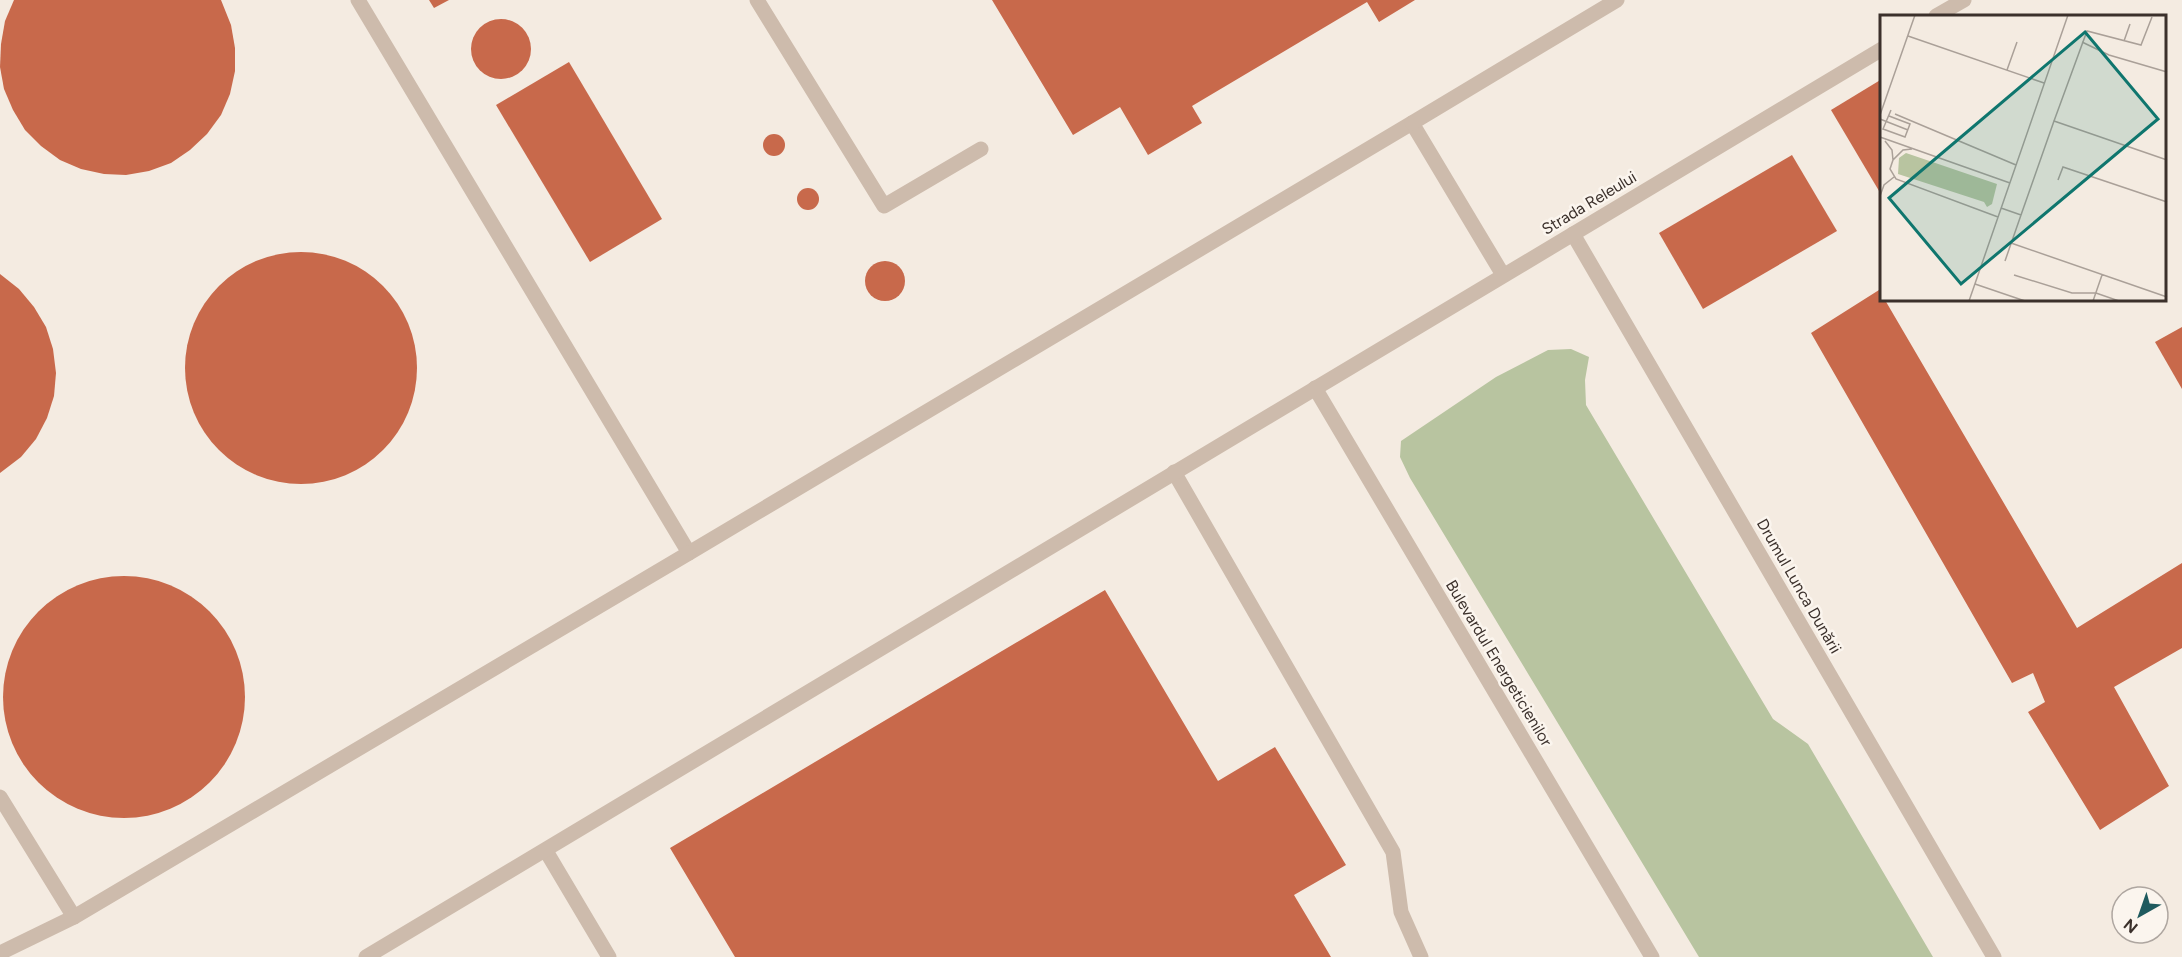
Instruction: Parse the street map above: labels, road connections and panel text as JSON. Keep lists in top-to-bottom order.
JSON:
{
  "streets": {
    "street": ["Strada Releului", "Drumul Lunca Dunării", "Bulevardul Energeticienilor"]
  },
  "crossings": [
    ["Strada Releului", "Drumul Lunca Dunării"],
    ["Strada Releului", "Bulevardul Energeticienilor"]
  ],
  "north": "bottom left"
}
